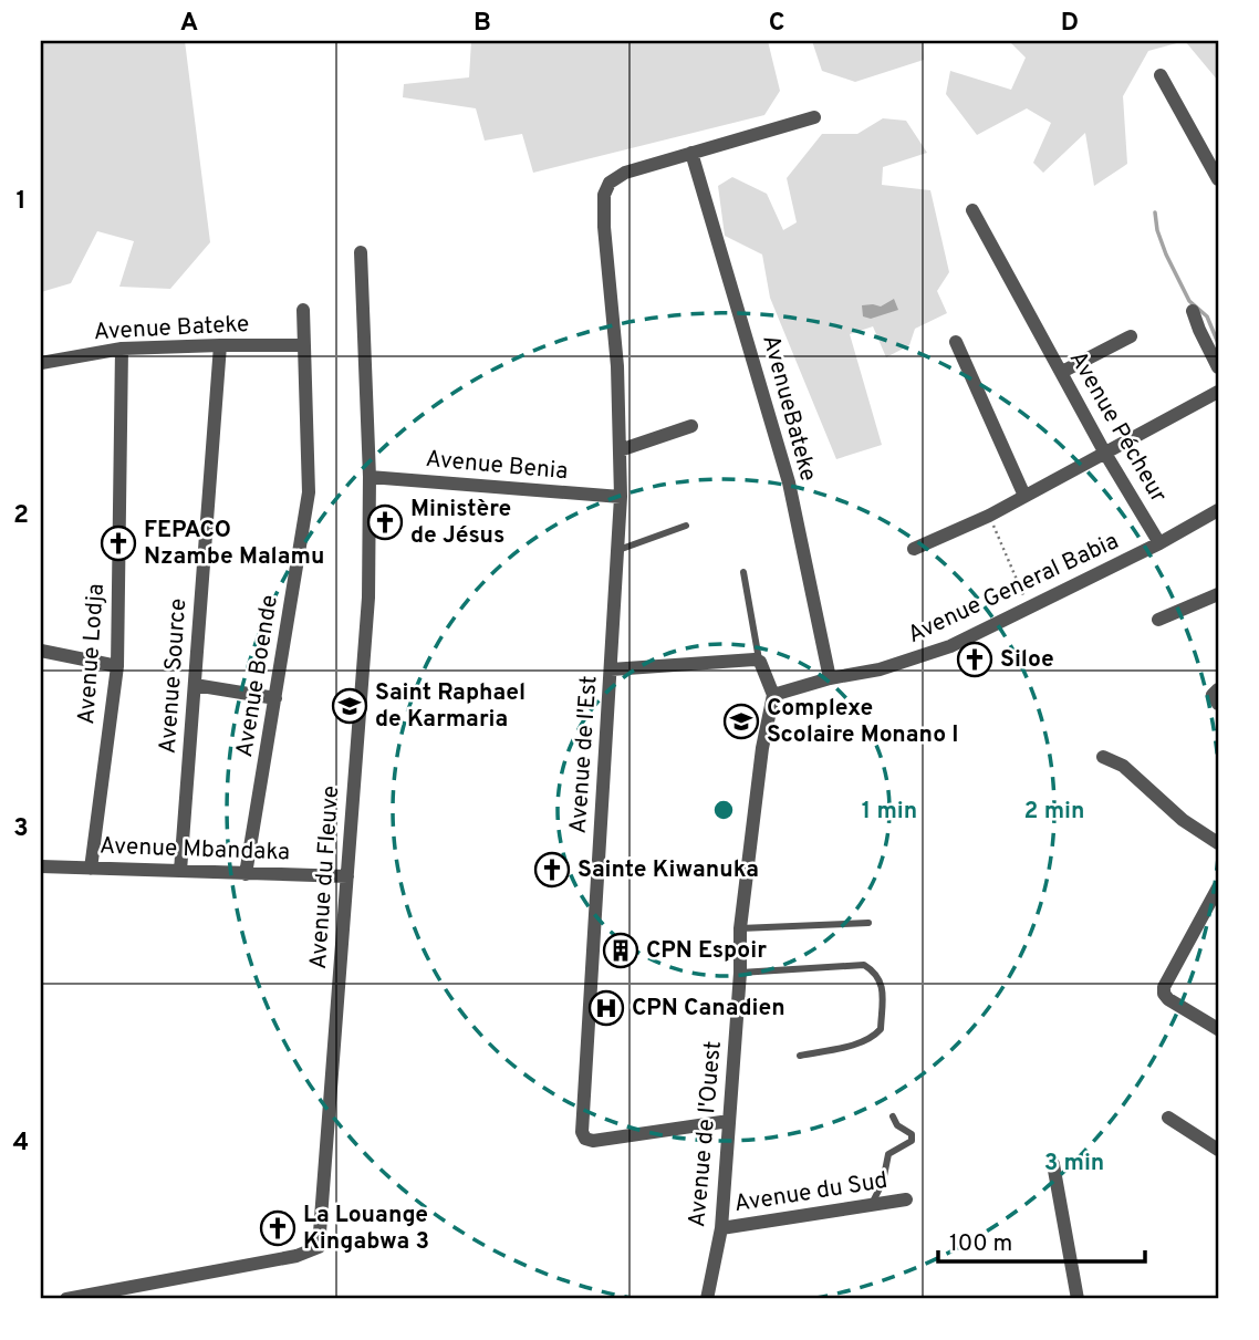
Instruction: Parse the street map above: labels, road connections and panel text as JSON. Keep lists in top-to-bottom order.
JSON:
{
  "streets": {
    "street": [
      "Avenue Bateke",
      "AvenueBateke",
      "Avenue Pécheur",
      "Avenue Benia",
      "Avenue General Babia",
      "Avenue Lodja",
      "Avenue Source",
      "Avenue Boende",
      "Avenue de l'Est",
      "Avenue Mbandaka",
      "Avenue du Fleuve",
      "Avenue de l'Ouest",
      "Avenue du Sud"
    ]
  },
  "crossings": [
    ["Avenue Bateke", "Avenue Lodja"],
    ["Avenue Bateke", "Avenue Source"],
    ["Avenue Bateke", "Avenue Boende"],
    ["AvenueBateke", "Avenue General Babia"],
    ["AvenueBateke", "Avenue de l'Est"],
    ["Avenue Pécheur", "Avenue General Babia"],
    ["Avenue Benia", "Avenue de l'Est"],
    ["Avenue Benia", "Avenue du Fleuve"],
    ["Avenue General Babia", "Avenue de l'Ouest"],
    ["Avenue Lodja", "Avenue Mbandaka"],
    ["Avenue Source", "Avenue Mbandaka"],
    ["Avenue Boende", "Avenue Mbandaka"],
    ["Avenue de l'Est", "Avenue de l'Ouest"],
    ["Avenue Mbandaka", "Avenue du Fleuve"],
    ["Avenue de l'Ouest", "Avenue du Sud"]
  ],
  "places": {
    "church": [
      "Ministère de Jésus",
      "FEPACO Nzambe Malamu",
      "Siloe",
      "Sainte Kiwanuka",
      "La Louange Kingabwa 3"
    ],
    "school or university": ["Saint Raphael de Karmaria", "Complexe Scolaire Monano I"],
    "building": ["CPN Espoir"],
    "hospital": ["CPN Canadien"]
  },
  "scale_bar": "100 m",
  "grid": {
    "columns": [
      "A",
      "B",
      "C",
      "D"
    ],
    "rows": [
      "1",
      "2",
      "3",
      "4"
    ]
  },
  "rings": ["1 min", "2 min", "3 min"]
}
